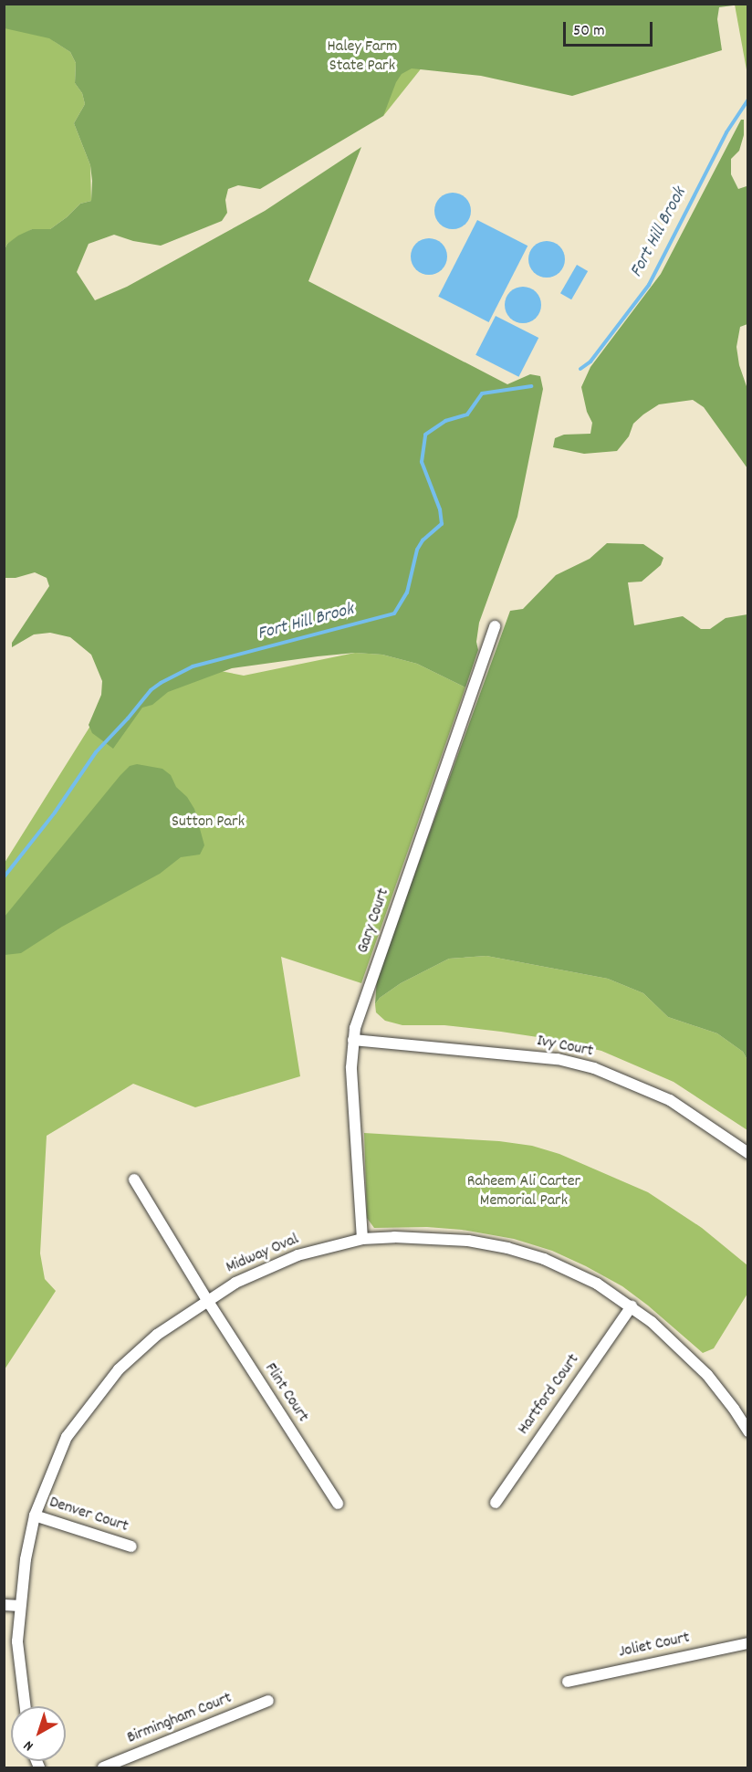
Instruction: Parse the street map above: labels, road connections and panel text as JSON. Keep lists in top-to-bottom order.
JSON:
{
  "streets": {
    "street": [
      "Gary Court",
      "Ivy Court",
      "Midway Oval",
      "Flint Court",
      "Hartford Court",
      "Denver Court",
      "Joliet Court",
      "Birmingham Court"
    ]
  },
  "crossings": [
    ["Gary Court", "Ivy Court"],
    ["Gary Court", "Midway Oval"],
    ["Midway Oval", "Flint Court"],
    ["Midway Oval", "Hartford Court"],
    ["Midway Oval", "Denver Court"]
  ],
  "water": ["Fort Hill Brook"],
  "parks": ["Haley Farm State Park", "Sutton Park", "Raheem Ali Carter Memorial Park"],
  "scale_bar": "50 m",
  "north": "bottom left"
}
